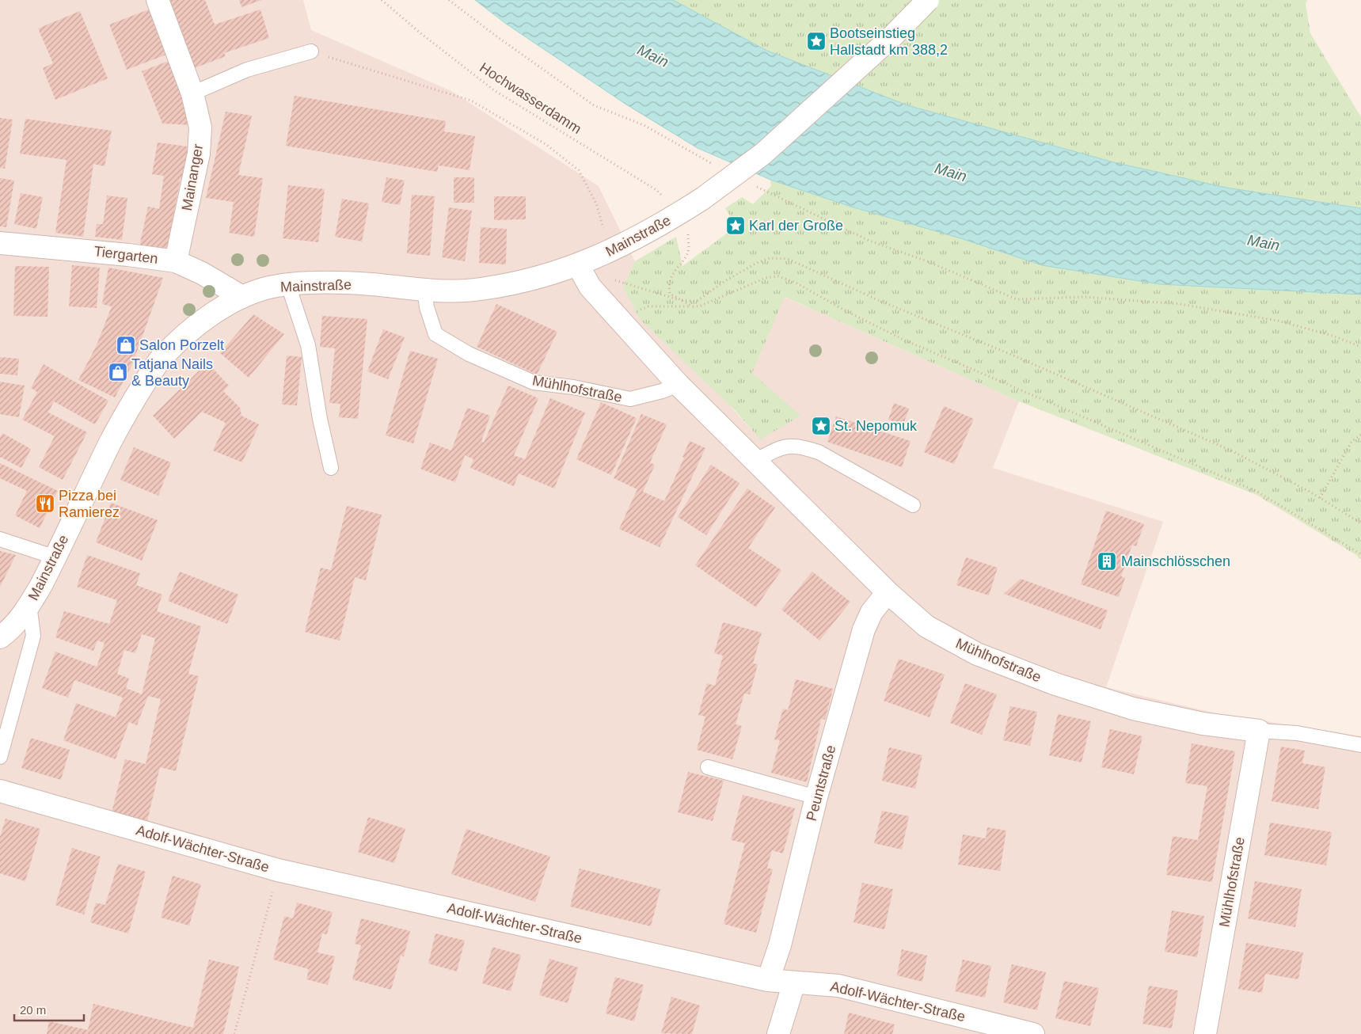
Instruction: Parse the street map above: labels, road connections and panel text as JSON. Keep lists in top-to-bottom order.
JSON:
{
  "streets": {
    "street": [
      "Mainanger",
      "Mainstraße",
      "Tiergarten",
      "Mühlhofstraße",
      "Peuntstraße",
      "Adolf-Wächter-Straße"
    ],
    "path": ["Hochwasserdamm"]
  },
  "crossings": [
    ["Mainanger", "Tiergarten"],
    ["Mainstraße", "Tiergarten"],
    ["Mainstraße", "Mühlhofstraße"],
    ["Mühlhofstraße", "Peuntstraße"],
    ["Peuntstraße", "Adolf-Wächter-Straße"]
  ],
  "water": ["Main"],
  "places": {
    "place": ["Bootseinstieg Hallstadt km 388,2", "Karl der Große", "St. Nepomuk"],
    "shop": ["Salon Porzelt", "Tatjana Nails & Beauty"],
    "restaurant": ["Pizza bei Ramierez"],
    "building": ["Mainschlösschen"]
  },
  "scale_bar": "20 m"
}
